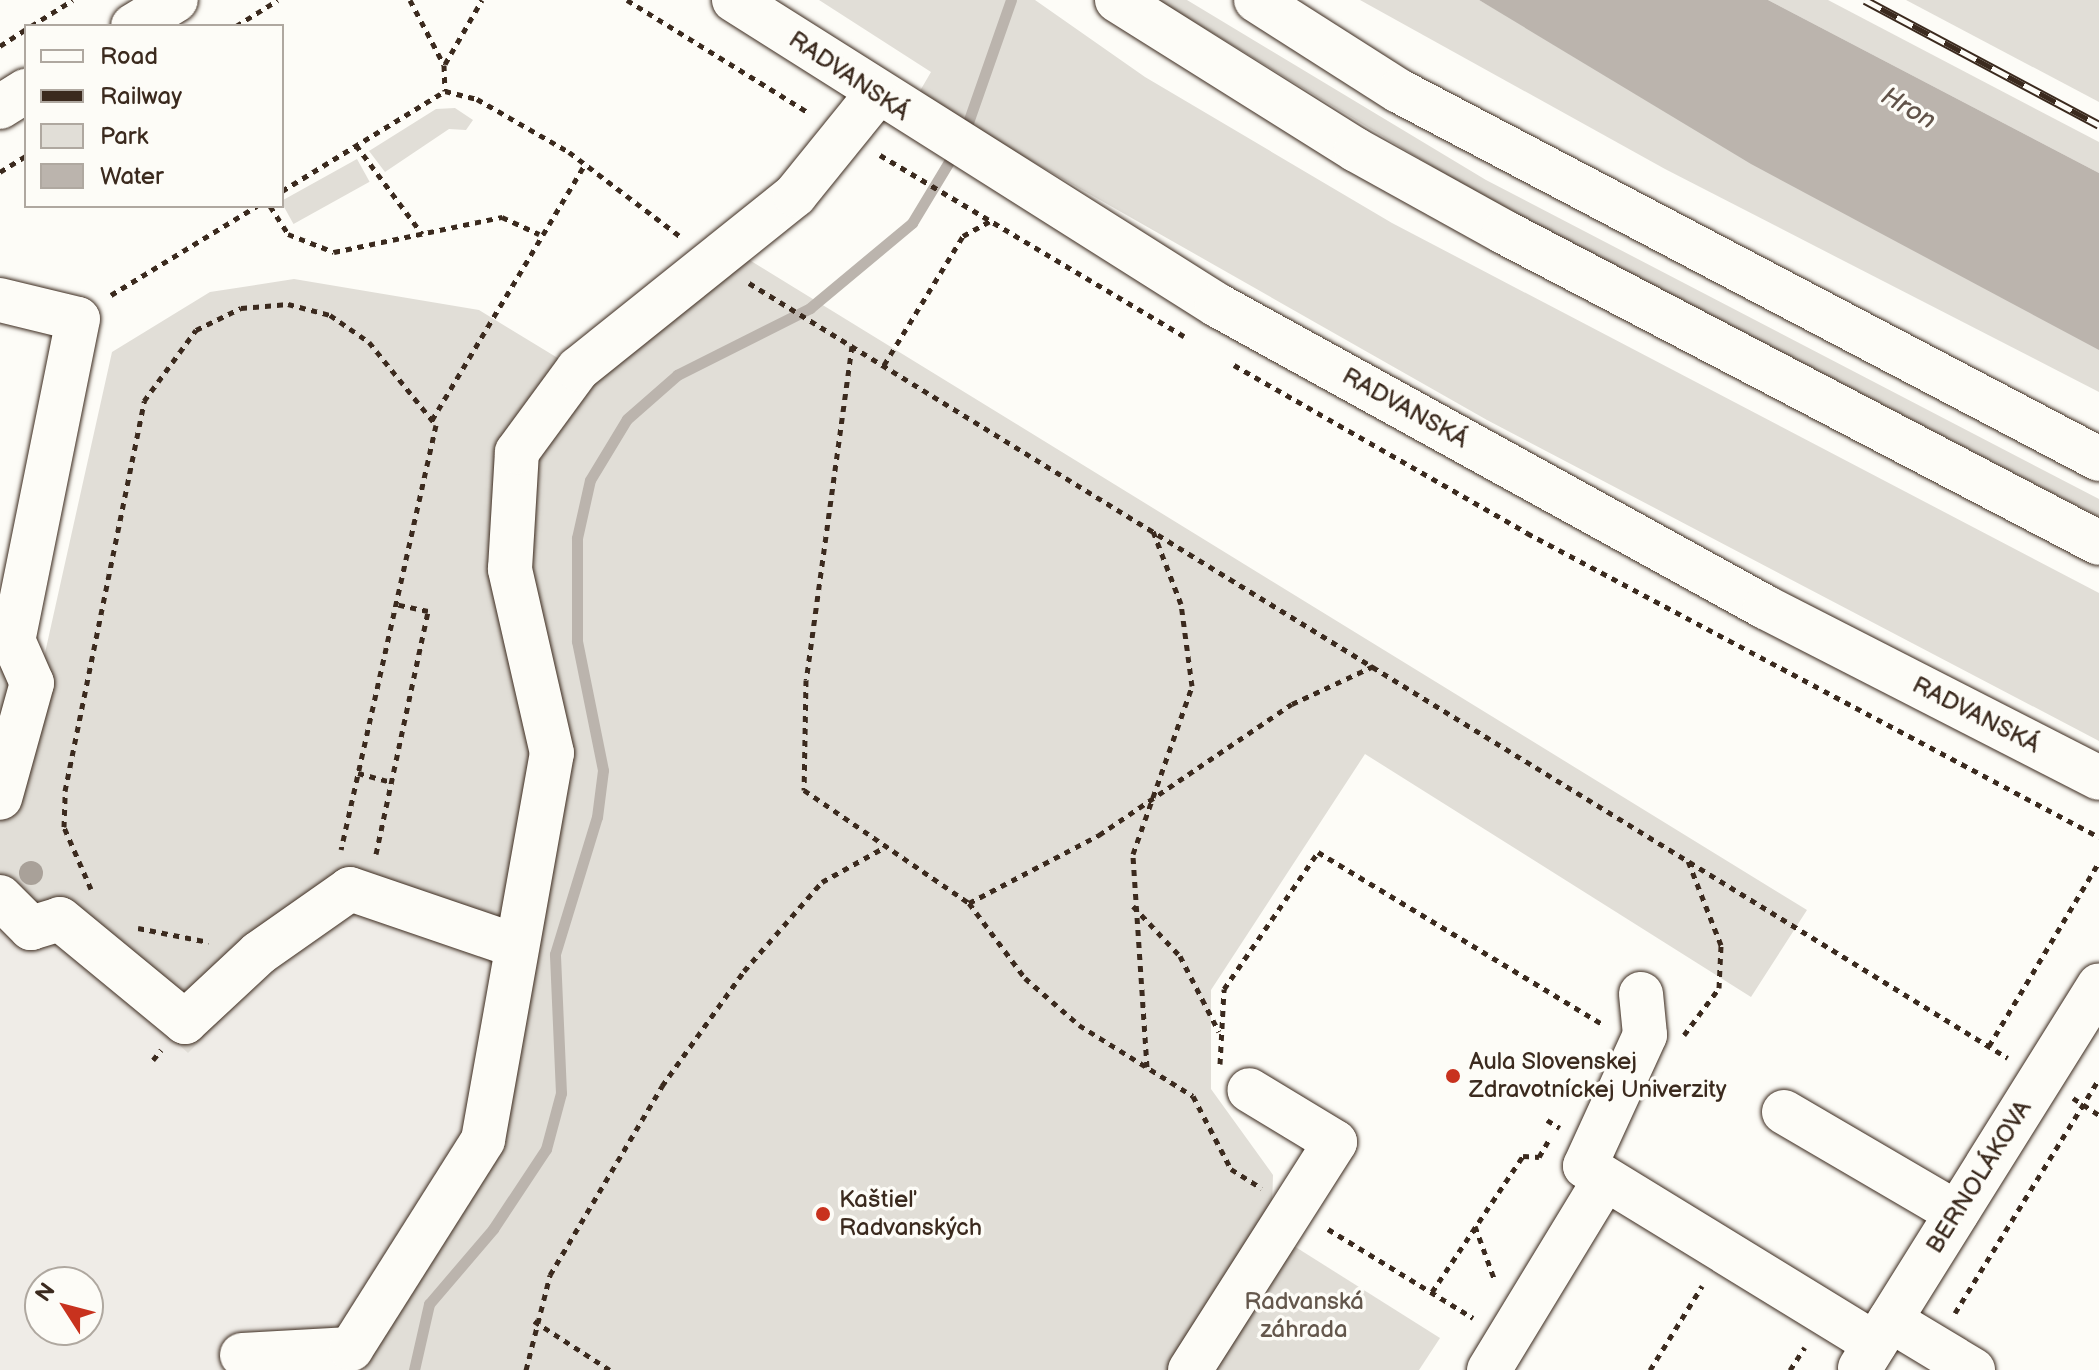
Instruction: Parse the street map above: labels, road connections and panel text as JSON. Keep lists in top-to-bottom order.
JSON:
{
  "streets": {
    "main road": ["RADVANSKÁ", "BERNOLÁKOVA"]
  },
  "water": ["Hron"],
  "parks": ["Radvanská záhrada"],
  "places": ["Aula Slovenskej Zdravotníckej Univerzity", "Kaštieľ Radvanských"],
  "legend": [
    "Road",
    "Railway",
    "Park",
    "Water"
  ],
  "north": "top left"
}
